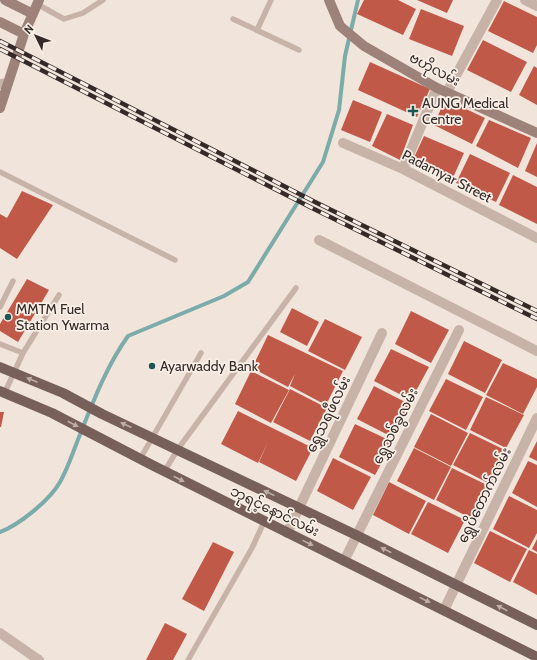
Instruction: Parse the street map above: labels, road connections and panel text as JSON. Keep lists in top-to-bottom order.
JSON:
{
  "streets": {
    "main road": ["ဗဟိုလမ်း", "ဘုရင့်နောင်လမ်း"],
    "street": [
      "Padamyar Street",
      "ရွှေသရဖီလမ်း",
      "ရွှေသစ်ခွလမ်း",
      "ရွှေပိတောက်လမ်း"
    ]
  },
  "crossings": [
    ["ရွှေသရဖီလမ်း", "ဘုရင့်နောင်လမ်း"],
    ["ရွှေသစ်ခွလမ်း", "ဘုရင့်နောင်လမ်း"],
    ["ရွှေပိတောက်လမ်း", "ဘုရင့်နောင်လမ်း"]
  ],
  "places": {
    "health": ["AUNG Medical Centre"],
    "other": ["MMTM Fuel Station Ywarma", "Ayarwaddy Bank"]
  },
  "north": "top left"
}
